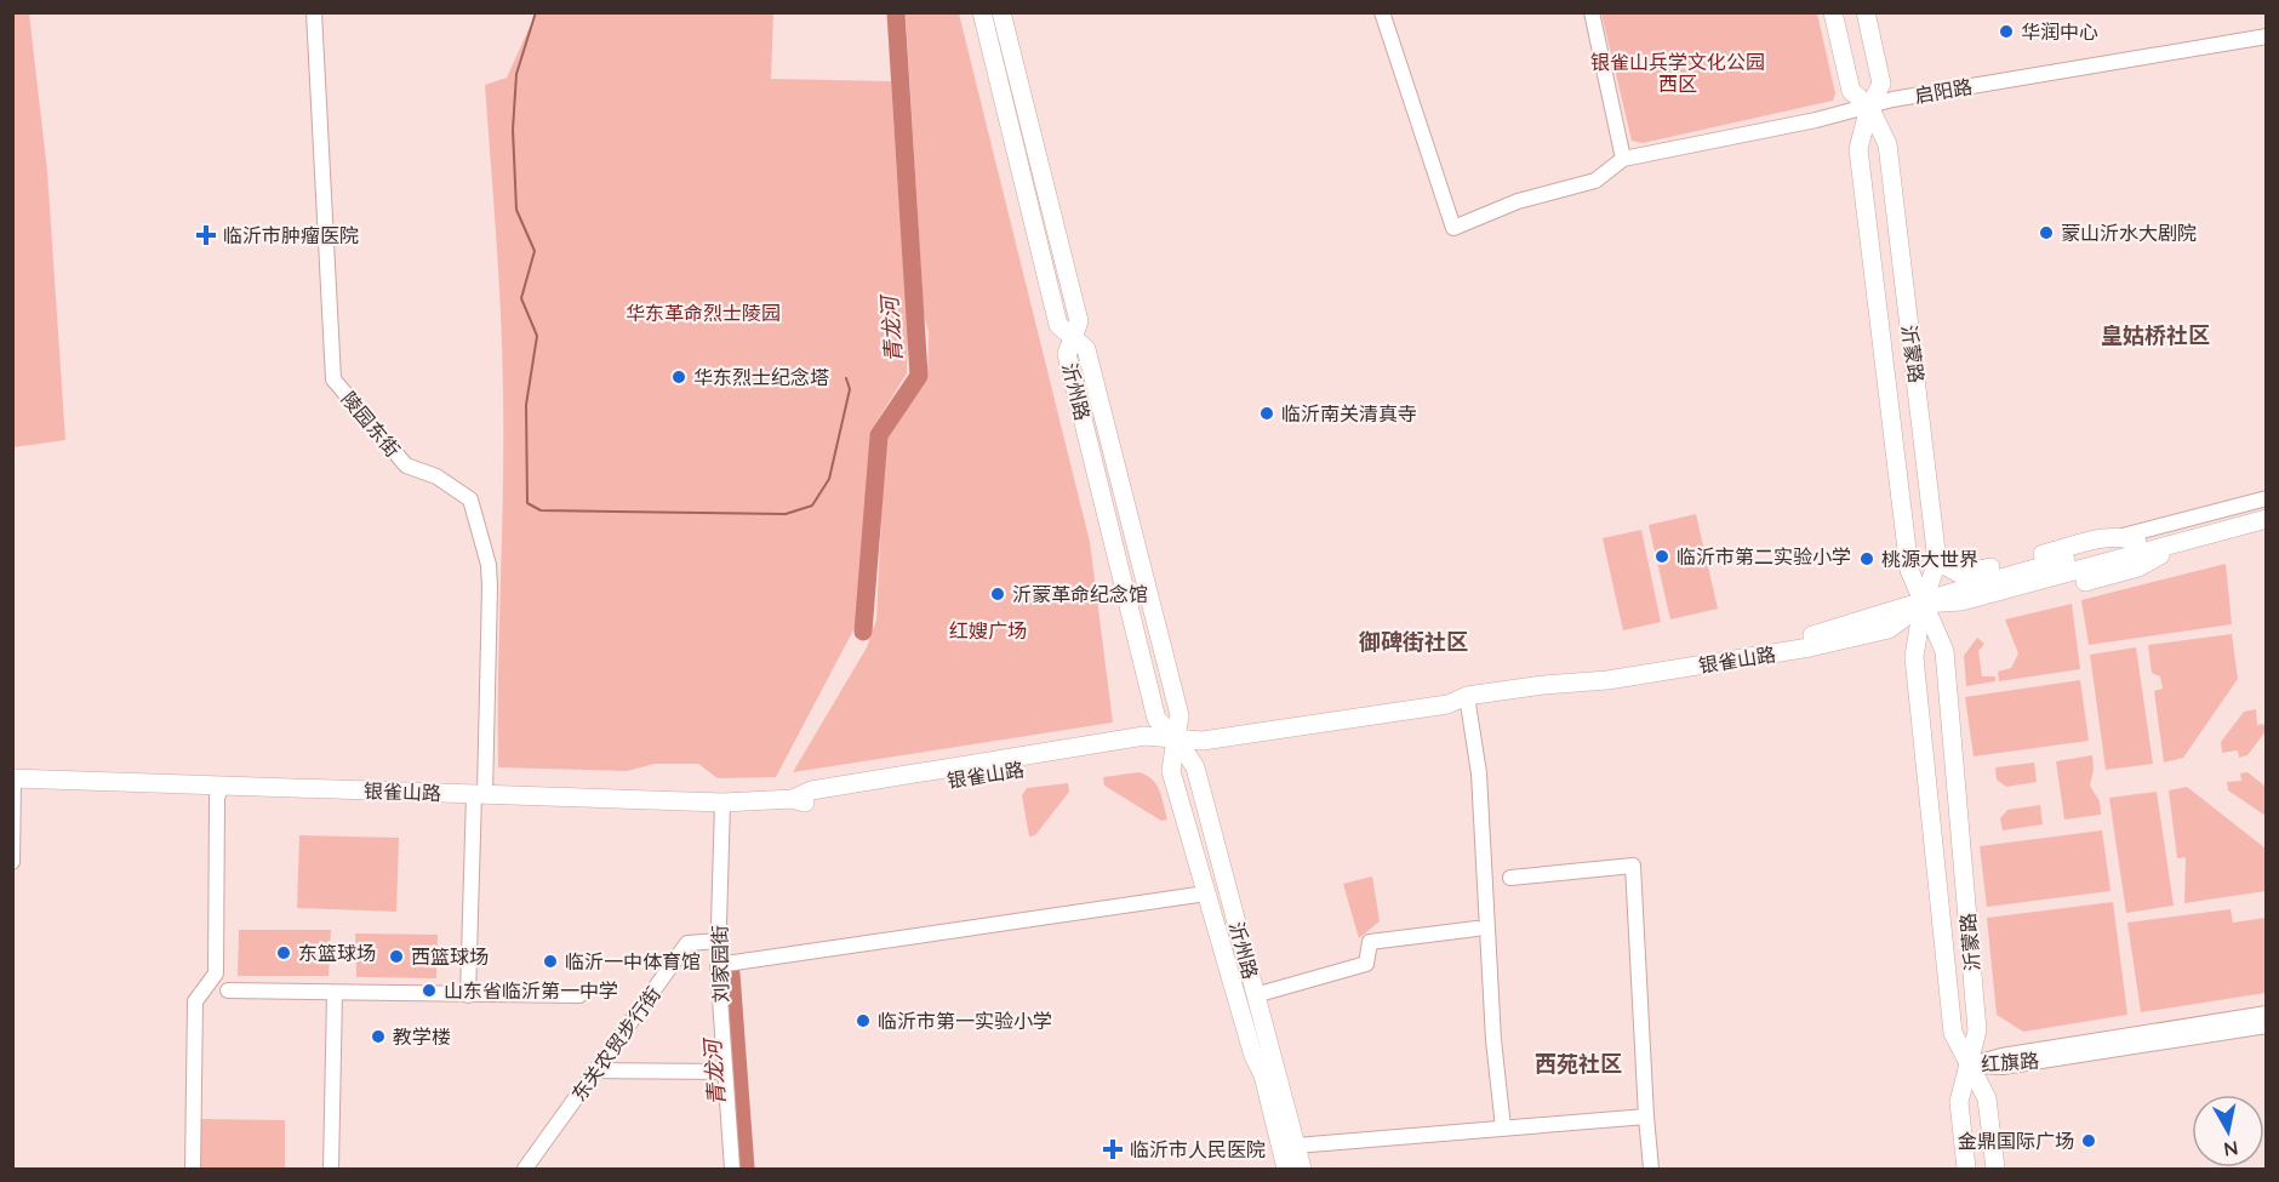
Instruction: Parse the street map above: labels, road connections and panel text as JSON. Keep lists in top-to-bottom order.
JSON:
{
  "streets": {
    "main road": ["沂蒙路", "沂州路", "银雀山路"],
    "street": [
      "启阳路",
      "陵园东街",
      "刘家园街",
      "东关农贸步行街",
      "红旗路"
    ]
  },
  "crossings": [
    ["启阳路", "沂蒙路"],
    ["沂蒙路", "银雀山路"],
    ["沂蒙路", "红旗路"],
    ["沂州路", "银雀山路"],
    ["陵园东街", "银雀山路"],
    ["银雀山路", "刘家园街"],
    ["刘家园街", "东关农贸步行街"]
  ],
  "districts": ["皇姑桥社区", "御碑街社区", "西苑社区"],
  "water": ["青龙河"],
  "parks": ["银雀山兵学文化公园 西区", "华东革命烈士陵园", "红嫂广场"],
  "places": {
    "other": [
      "华润中心",
      "蒙山沂水大剧院",
      "华东烈士纪念塔",
      "临沂南关清真寺",
      "临沂市第二实验小学",
      "桃源大世界",
      "沂蒙革命纪念馆",
      "东篮球场",
      "西篮球场",
      "临沂一中体育馆",
      "山东省临沂第一中学",
      "临沂市第一实验小学",
      "教学楼",
      "金鼎国际广场"
    ],
    "health": ["临沂市肿瘤医院", "临沂市人民医院"]
  },
  "north": "bottom"
}
